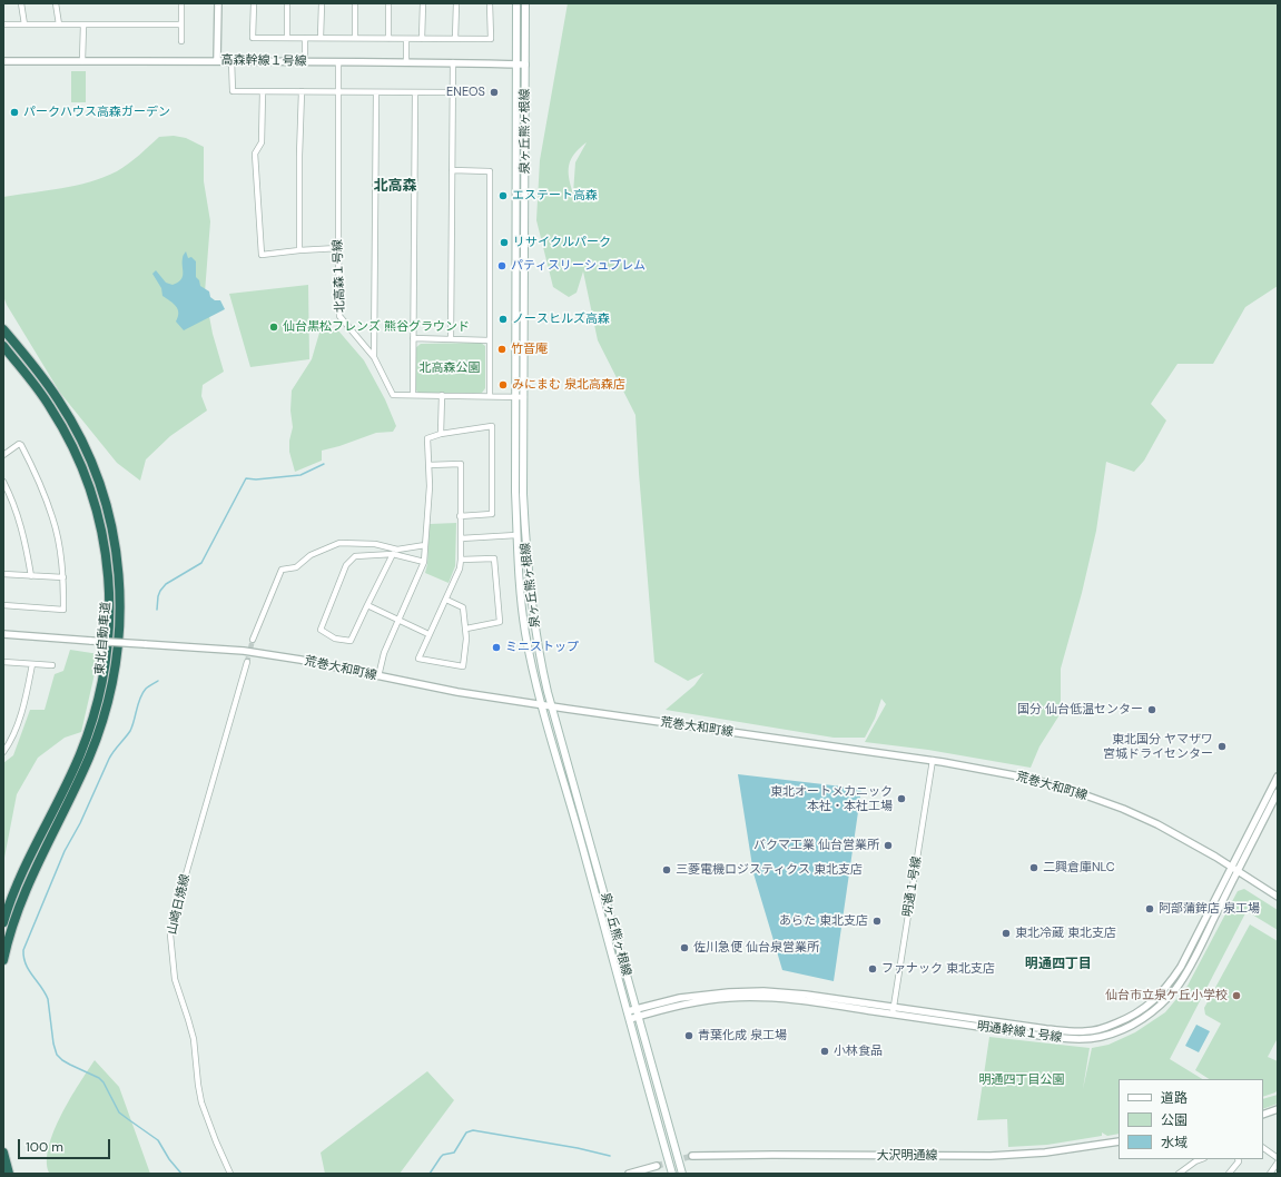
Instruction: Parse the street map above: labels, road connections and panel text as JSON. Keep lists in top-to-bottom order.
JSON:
{
  "streets": {
    "highway": ["東北自動車道"],
    "main road": ["泉ヶ丘熊ヶ根線"],
    "street": [
      "高森幹線１号線",
      "北高森１号線",
      "荒巻大和町線",
      "明通１号線",
      "山崎日焼線",
      "明通幹線１号線",
      "大沢明通線"
    ]
  },
  "crossings": [
    ["高森幹線１号線", "泉ヶ丘熊ヶ根線"],
    ["高森幹線１号線", "北高森１号線"],
    ["泉ヶ丘熊ヶ根線", "北高森１号線"],
    ["泉ヶ丘熊ヶ根線", "荒巻大和町線"],
    ["泉ヶ丘熊ヶ根線", "明通幹線１号線"],
    ["荒巻大和町線", "明通１号線"],
    ["荒巻大和町線", "明通幹線１号線"],
    ["明通１号線", "明通幹線１号線"]
  ],
  "districts": ["北高森", "明通四丁目"],
  "parks": ["北高森公園", "明通四丁目公園"],
  "places": [
    "ENEOS",
    "パークハウス高森ガーデン",
    "エステート高森",
    "リサイクルパーク",
    "パティスリーシュプレム",
    "ノースヒルズ高森",
    "仙台黒松フレンズ 熊谷グラウンド",
    "竹音庵",
    "みにまむ 泉北高森店",
    "ミニストップ",
    "国分 仙台低温センター",
    "東北国分 ヤマザワ 宮城ドライセンター",
    "東北オートメカニック 本社・本社工場",
    "バクマ工業 仙台営業所",
    "二興倉庫NLC",
    "三菱電機ロジスティクス 東北支店",
    "阿部蒲鉾店 泉工場",
    "あらた 東北支店",
    "東北冷蔵 東北支店",
    "佐川急便 仙台泉営業所",
    "ファナック 東北支店",
    "仙台市立泉ケ丘小学校",
    "青葉化成 泉工場",
    "小林食品"
  ],
  "legend": ["道路", "公園", "水域"],
  "scale_bar": "100 m"
}
